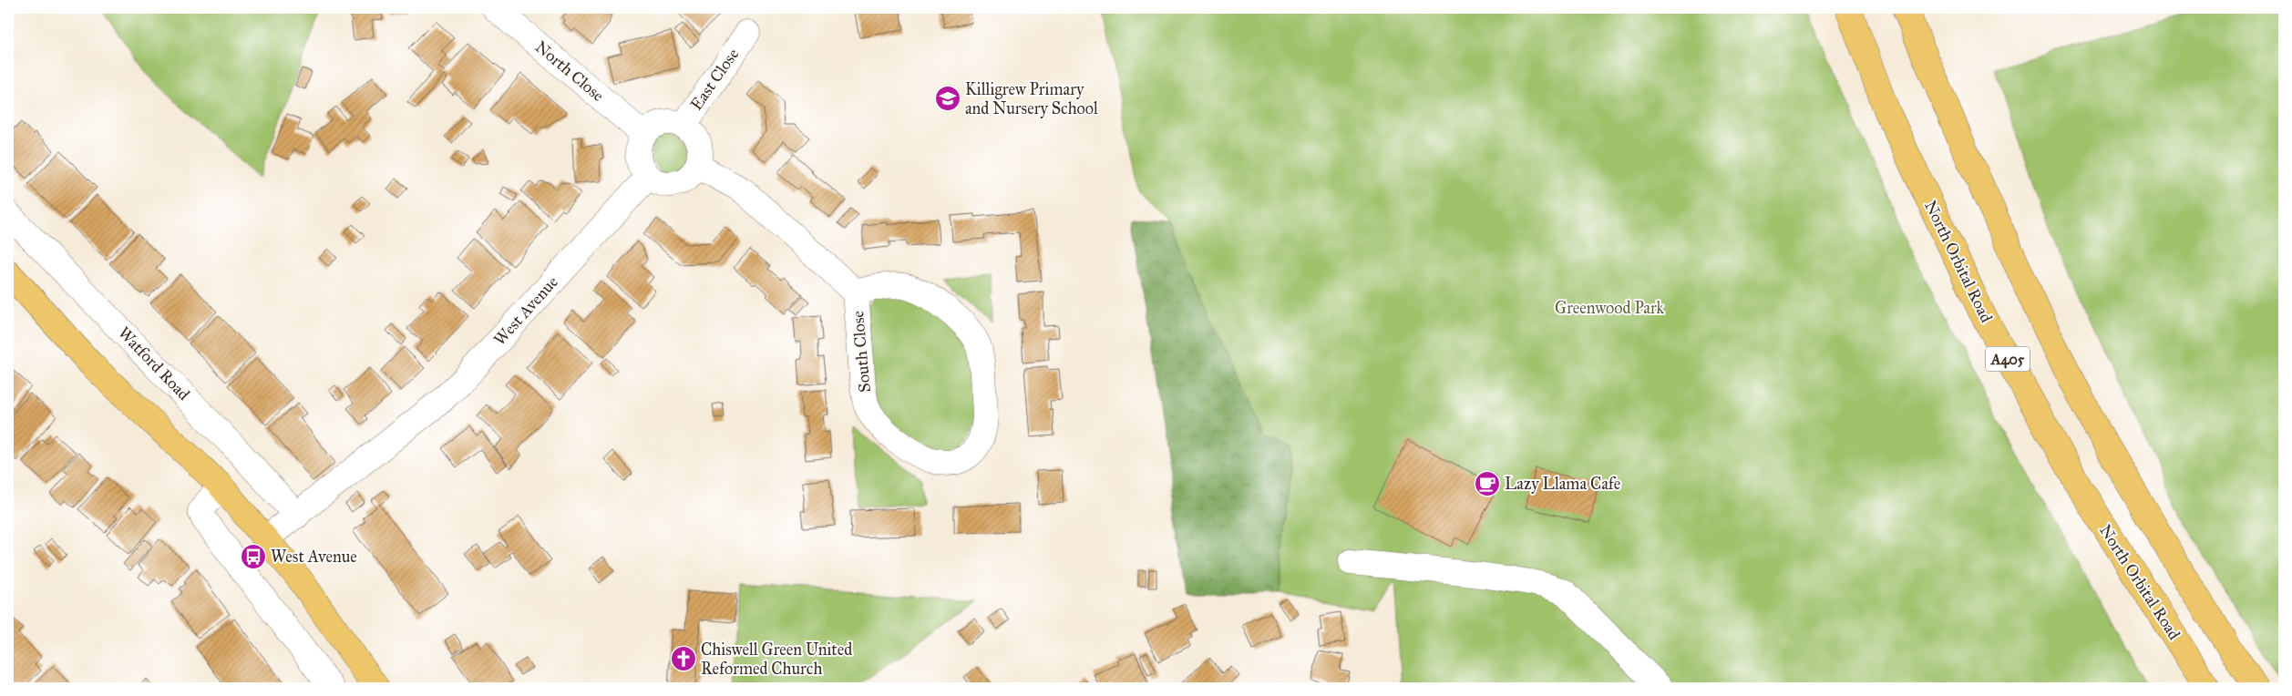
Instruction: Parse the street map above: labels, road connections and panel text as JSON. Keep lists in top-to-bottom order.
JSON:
{
  "streets": {
    "main road": ["North Orbital Road", "A405"],
    "street": [
      "North Close",
      "East Close",
      "West Avenue",
      "South Close",
      "Watford Road"
    ]
  },
  "crossings": [
    ["North Close", "East Close"],
    ["North Close", "West Avenue"],
    ["North Close", "South Close"],
    ["East Close", "West Avenue"],
    ["East Close", "South Close"],
    ["West Avenue", "South Close"],
    ["West Avenue", "Watford Road"]
  ],
  "parks": ["Greenwood Park"],
  "places": {
    "school or university": ["Killigrew Primary and Nursery School"],
    "cafe": ["Lazy Llama Cafe"],
    "bus stop": ["West Avenue"],
    "church": ["Chiswell Green United Reformed Church"]
  }
}
